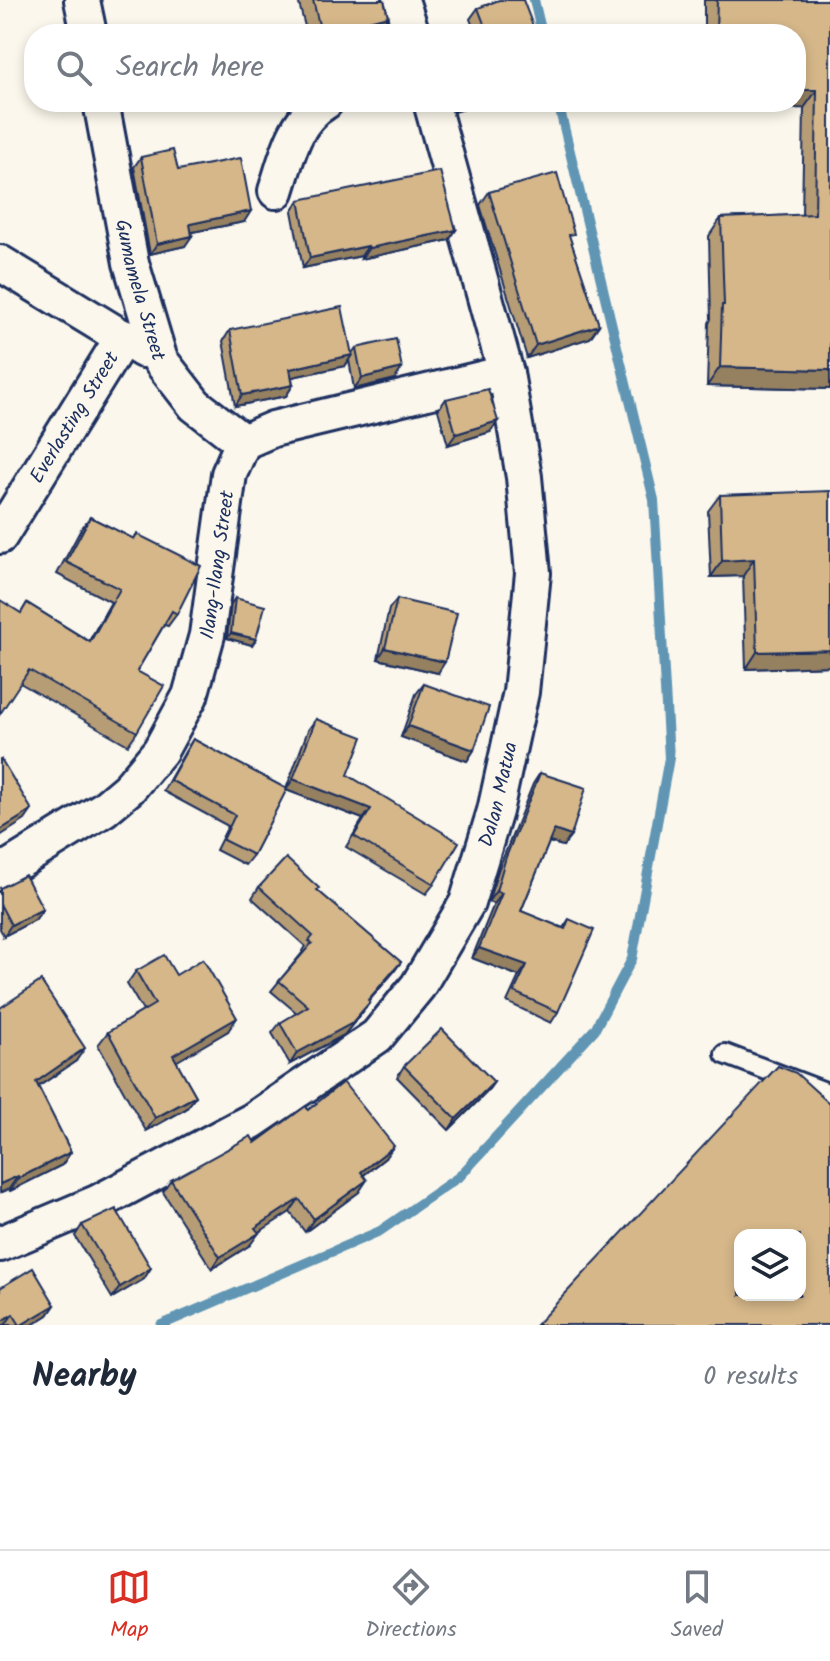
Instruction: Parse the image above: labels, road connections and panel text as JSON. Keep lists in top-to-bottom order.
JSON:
{
  "streets": {
    "street": [
      "Gumamela Street",
      "Everlasting Street",
      "Ilang-Ilang Street",
      "Dalan Matua"
    ]
  },
  "crossings": [
    ["Gumamela Street", "Ilang-Ilang Street"]
  ],
  "page": {
    "search": "Search here",
    "heading": ["Nearby", "0 results"],
    "nav": ["Map", "Directions", "Saved"]
  }
}
